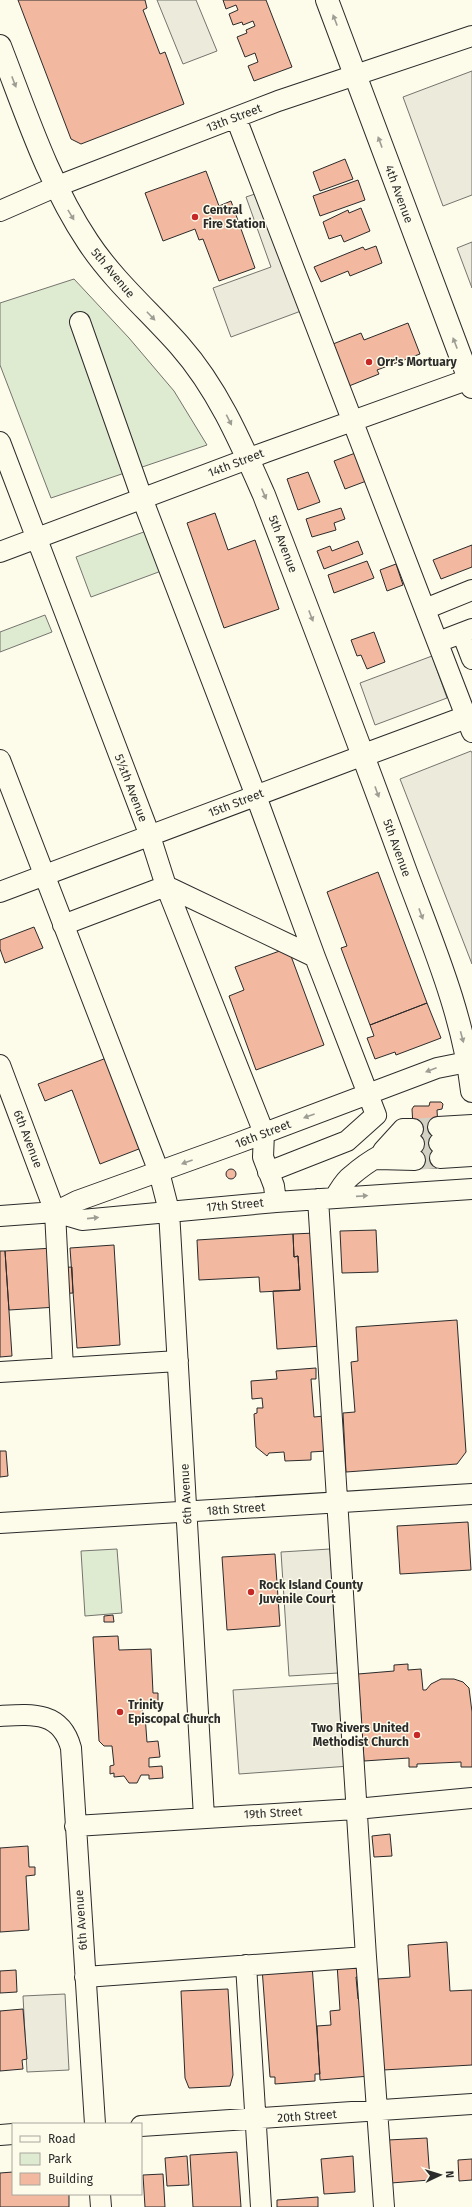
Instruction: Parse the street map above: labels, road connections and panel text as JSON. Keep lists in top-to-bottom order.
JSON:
{
  "streets": {
    "main road": ["4th Avenue", "5th Avenue", "15th Street"],
    "street": [
      "13th Street",
      "14th Street",
      "5½th Avenue",
      "16th Street",
      "6th Avenue",
      "17th Street",
      "18th Street",
      "19th Street",
      "20th Street"
    ]
  },
  "crossings": [
    ["13th Street", "4th Avenue"],
    ["13th Street", "5th Avenue"],
    ["4th Avenue", "14th Street"],
    ["5th Avenue", "14th Street"],
    ["5th Avenue", "15th Street"],
    ["5th Avenue", "16th Street"],
    ["14th Street", "5½th Avenue"],
    ["5½th Avenue", "15th Street"],
    ["5½th Avenue", "16th Street"],
    ["15th Street", "6th Avenue"],
    ["16th Street", "6th Avenue"],
    ["16th Street", "17th Street"],
    ["6th Avenue", "17th Street"],
    ["6th Avenue", "18th Street"],
    ["6th Avenue", "19th Street"]
  ],
  "one_way": ["4th Avenue", "5th Avenue"],
  "places": [
    "Central Fire Station",
    "Orr's Mortuary",
    "Rock Island County Juvenile Court",
    "Trinity Episcopal Church",
    "Two Rivers United Methodist Church"
  ],
  "legend": ["Road", "Park", "Building"],
  "north": "right"
}
